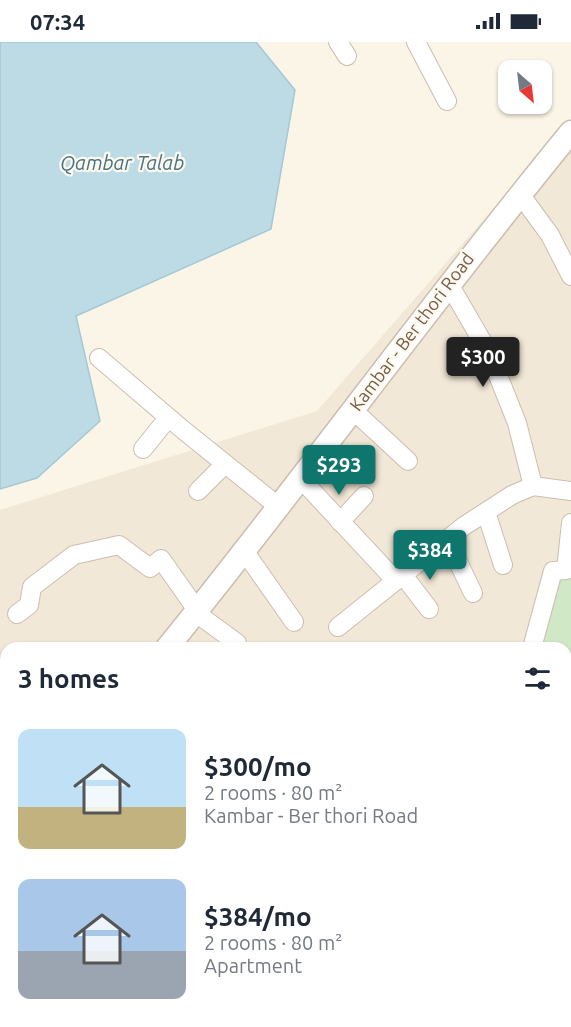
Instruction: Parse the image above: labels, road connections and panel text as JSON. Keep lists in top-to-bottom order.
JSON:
{
  "streets": {
    "street": ["Kambar - Ber thori Road"]
  },
  "water": ["Qambar Talab"],
  "north": "bottom right",
  "page": {
    "status": "07:34",
    "price": ["$300", "$293", "$384"],
    "heading": "3 homes",
    "list": [
      {
        "name": "$300/mo",
        "note": "2 rooms · 80 m² · Kambar - Ber thori Road"
      },
      {
        "name": "$384/mo",
        "note": "2 rooms · 80 m² · Apartment"
      }
    ]
  }
}
